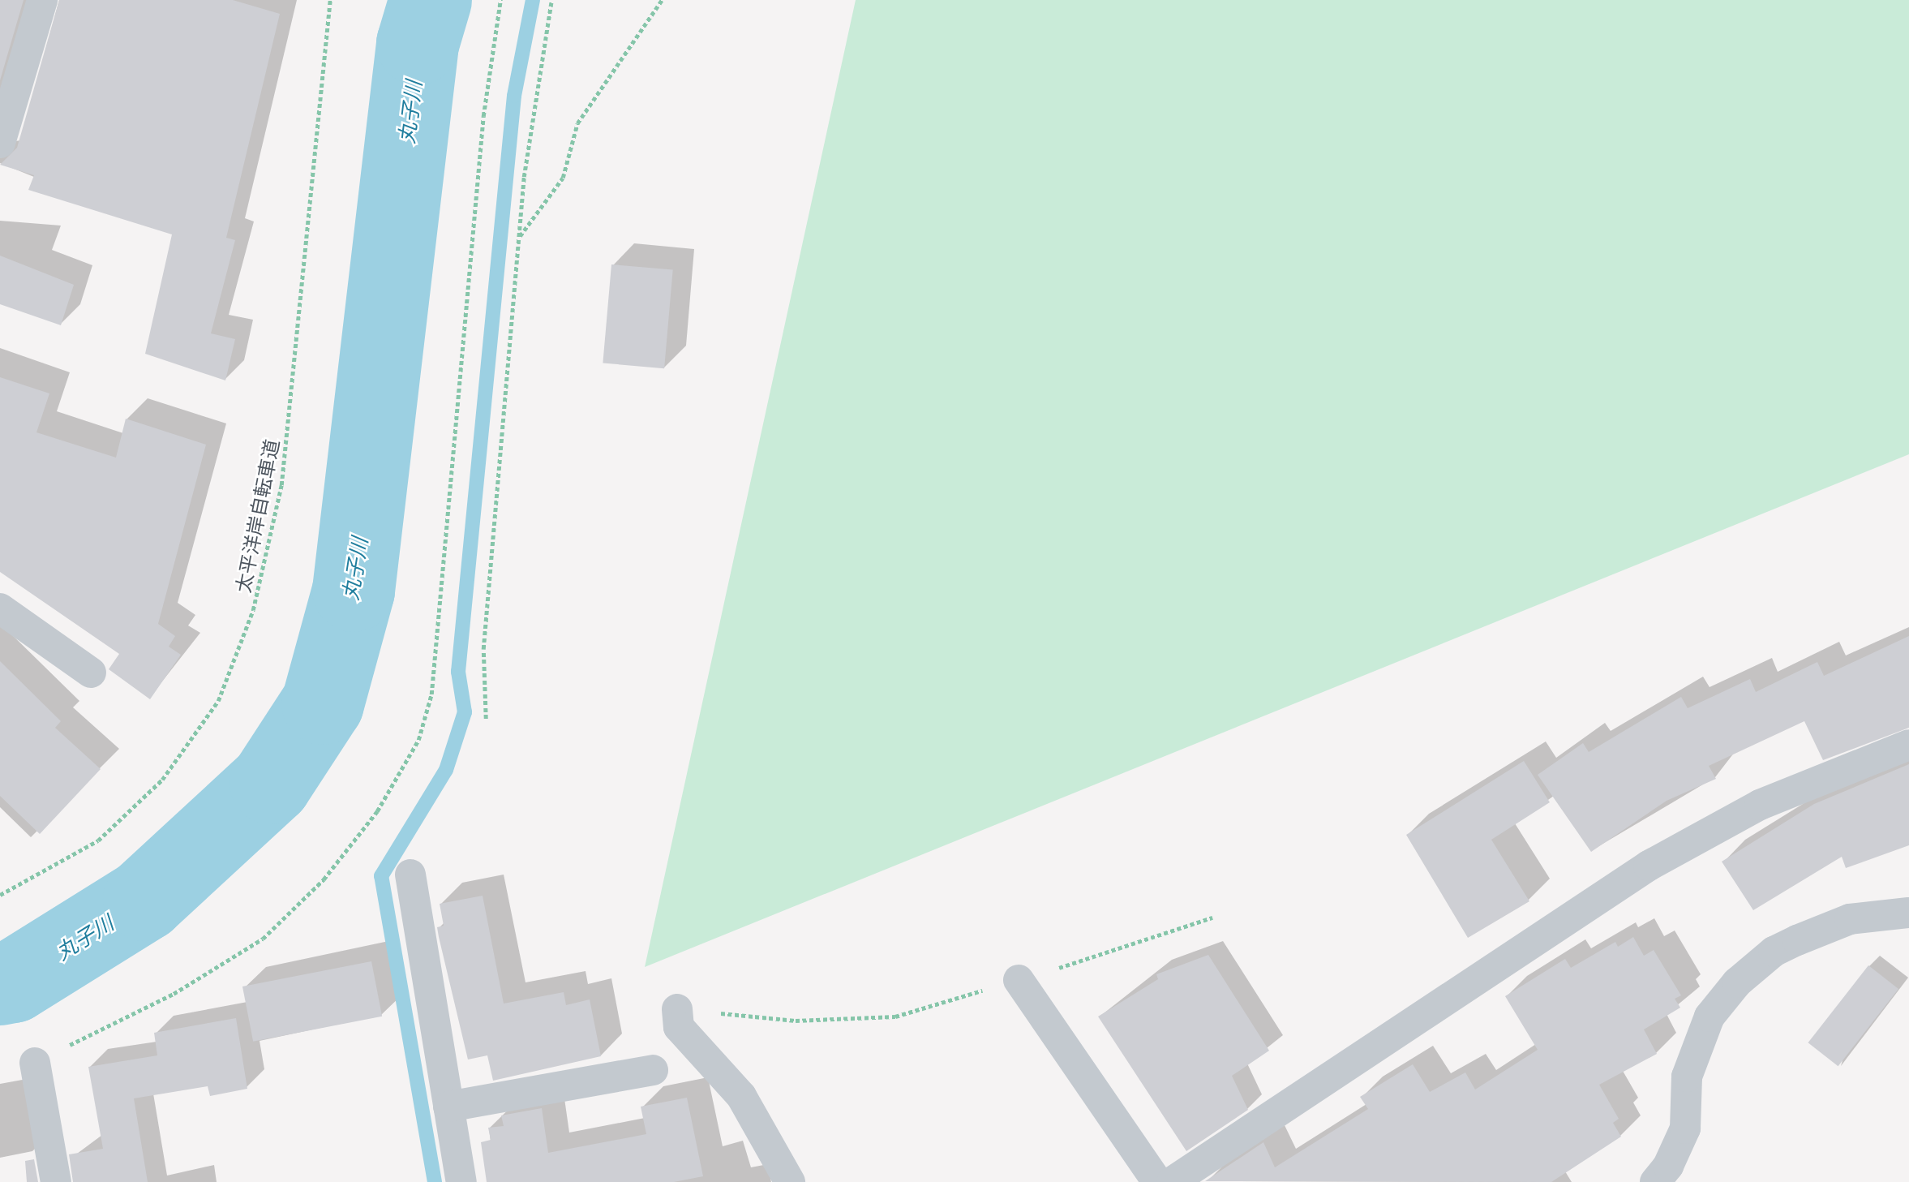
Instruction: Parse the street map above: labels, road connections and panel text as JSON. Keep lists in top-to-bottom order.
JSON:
{
  "streets": {
    "path": ["太平洋岸自転車道"]
  },
  "water": ["丸子川"]
}
